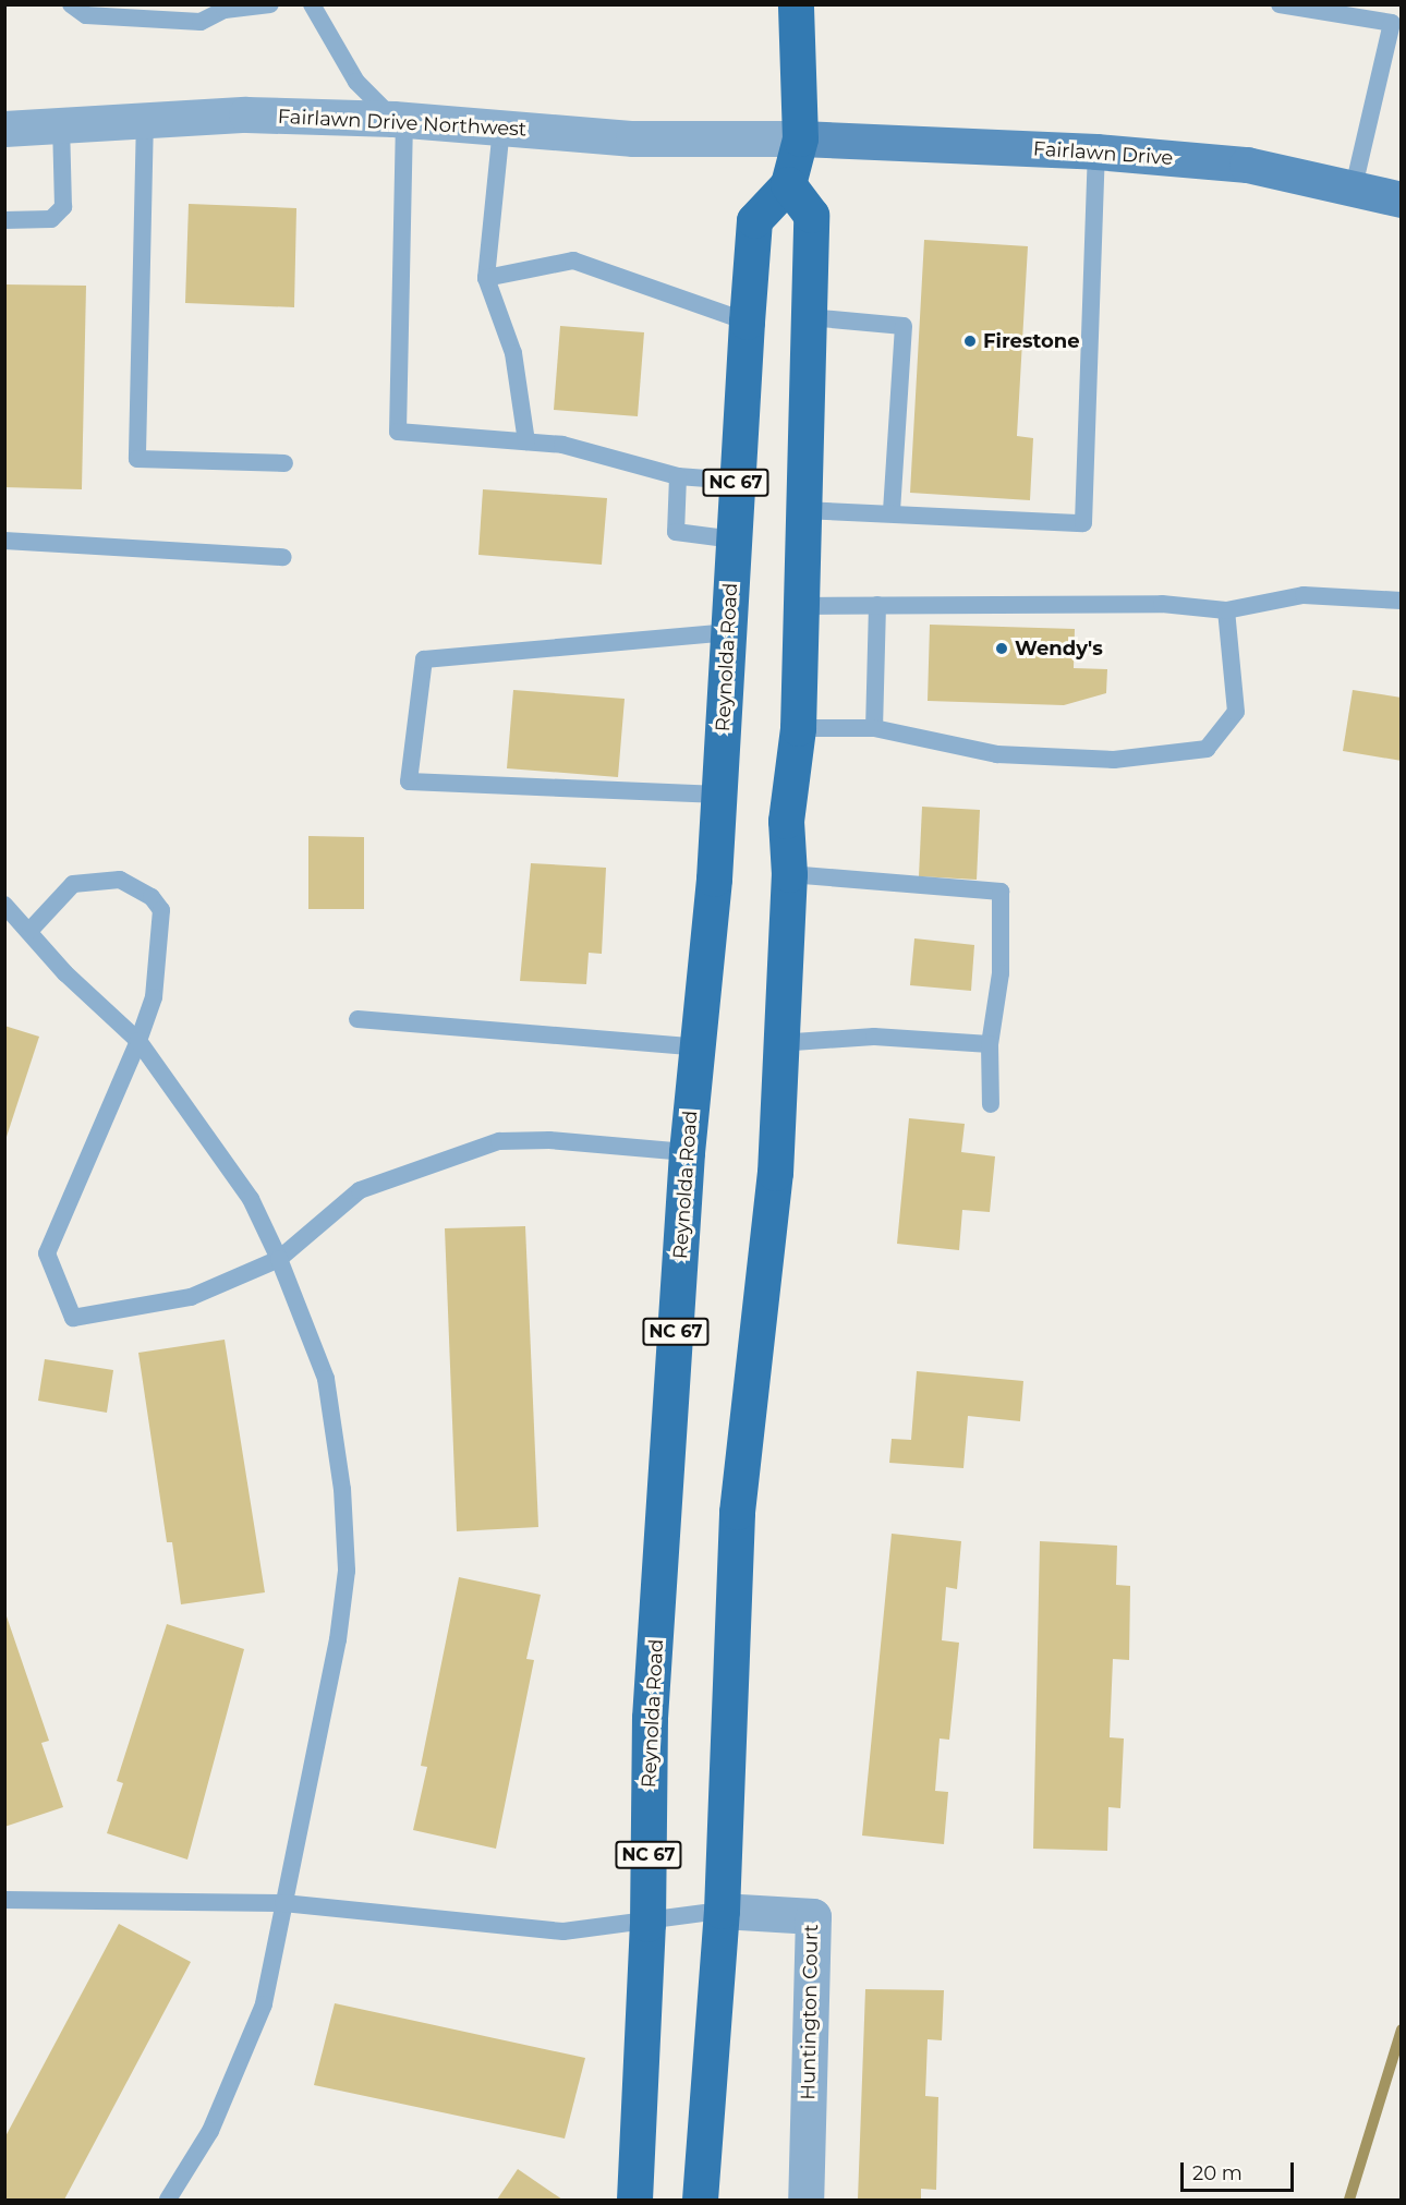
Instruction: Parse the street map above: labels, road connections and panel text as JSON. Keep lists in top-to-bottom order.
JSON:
{
  "streets": {
    "main road": ["Fairlawn Drive", "NC 67", "Reynolda Road"],
    "street": ["Fairlawn Drive Northwest", "Huntington Court"]
  },
  "crossings": [
    ["Fairlawn Drive Northwest", "Fairlawn Drive"],
    ["Fairlawn Drive Northwest", "Reynolda Road"],
    ["Fairlawn Drive", "Reynolda Road"]
  ],
  "places": ["Firestone", "Wendy's"],
  "scale_bar": "20 m"
}
